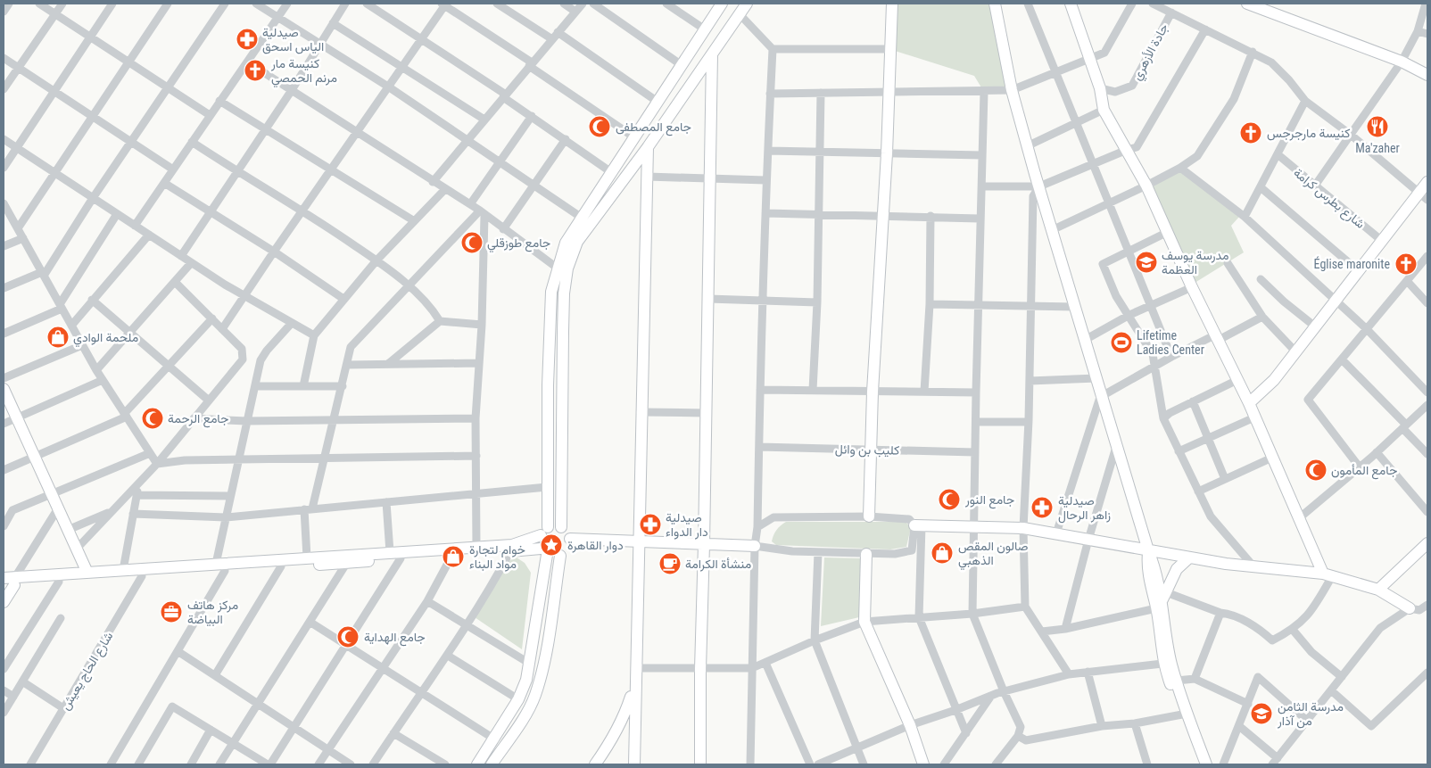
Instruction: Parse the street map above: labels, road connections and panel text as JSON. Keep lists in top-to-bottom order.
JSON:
{
  "streets": {
    "street": [
      "جادة الأزهري",
      "شارع بطرس كرامة",
      "كليب بن وائل",
      "شارع الحاج يعيش"
    ]
  },
  "places": {
    "pharmacy": ["صيدلية الياس اسحق", "صيدلية زاهر الرحال", "صيدلية دار الدواء"],
    "church": ["كنيسة مار مرنم الحمصي", "كنيسة مارجرجس", "Église maronite"],
    "mosque": [
      "جامع المصطفى",
      "جامع طوزقلي",
      "جامع الرحمة",
      "جامع المأمون",
      "جامع النور",
      "جامع الهداية"
    ],
    "restaurant": ["Ma'zaher"],
    "school or university": ["مدرسة يوسف العظمة", "مدرسة الثامن من آذار"],
    "shop": ["ملحمة الوادي", "صالون المقص الذهبي", "خوام لتجارة مواد البناء"],
    "sports": ["Lifetime Ladies Center"],
    "place": ["دوار القاهرة"],
    "cafe": ["منشأة الكرامة"],
    "office": ["مركز هاتف البياضة"]
  }
}
